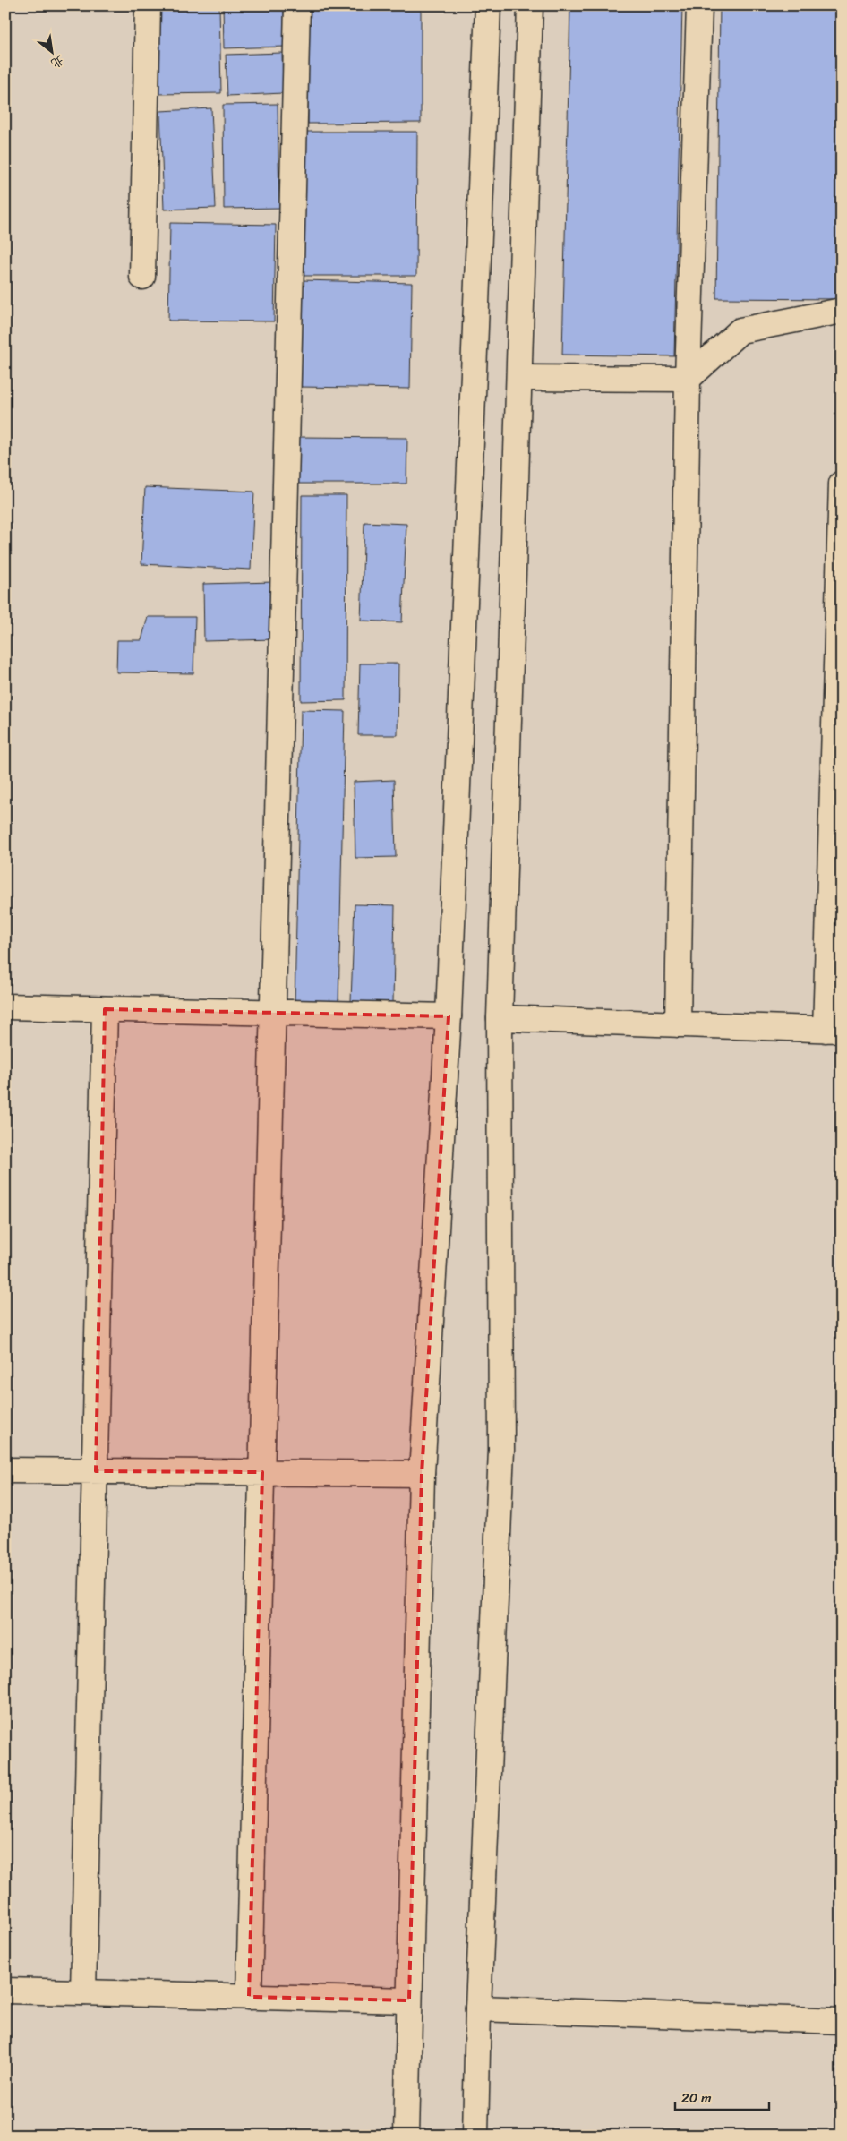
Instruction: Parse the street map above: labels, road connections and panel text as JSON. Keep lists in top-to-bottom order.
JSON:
{
  "scale_bar": "20 m",
  "north": "bottom right"
}
